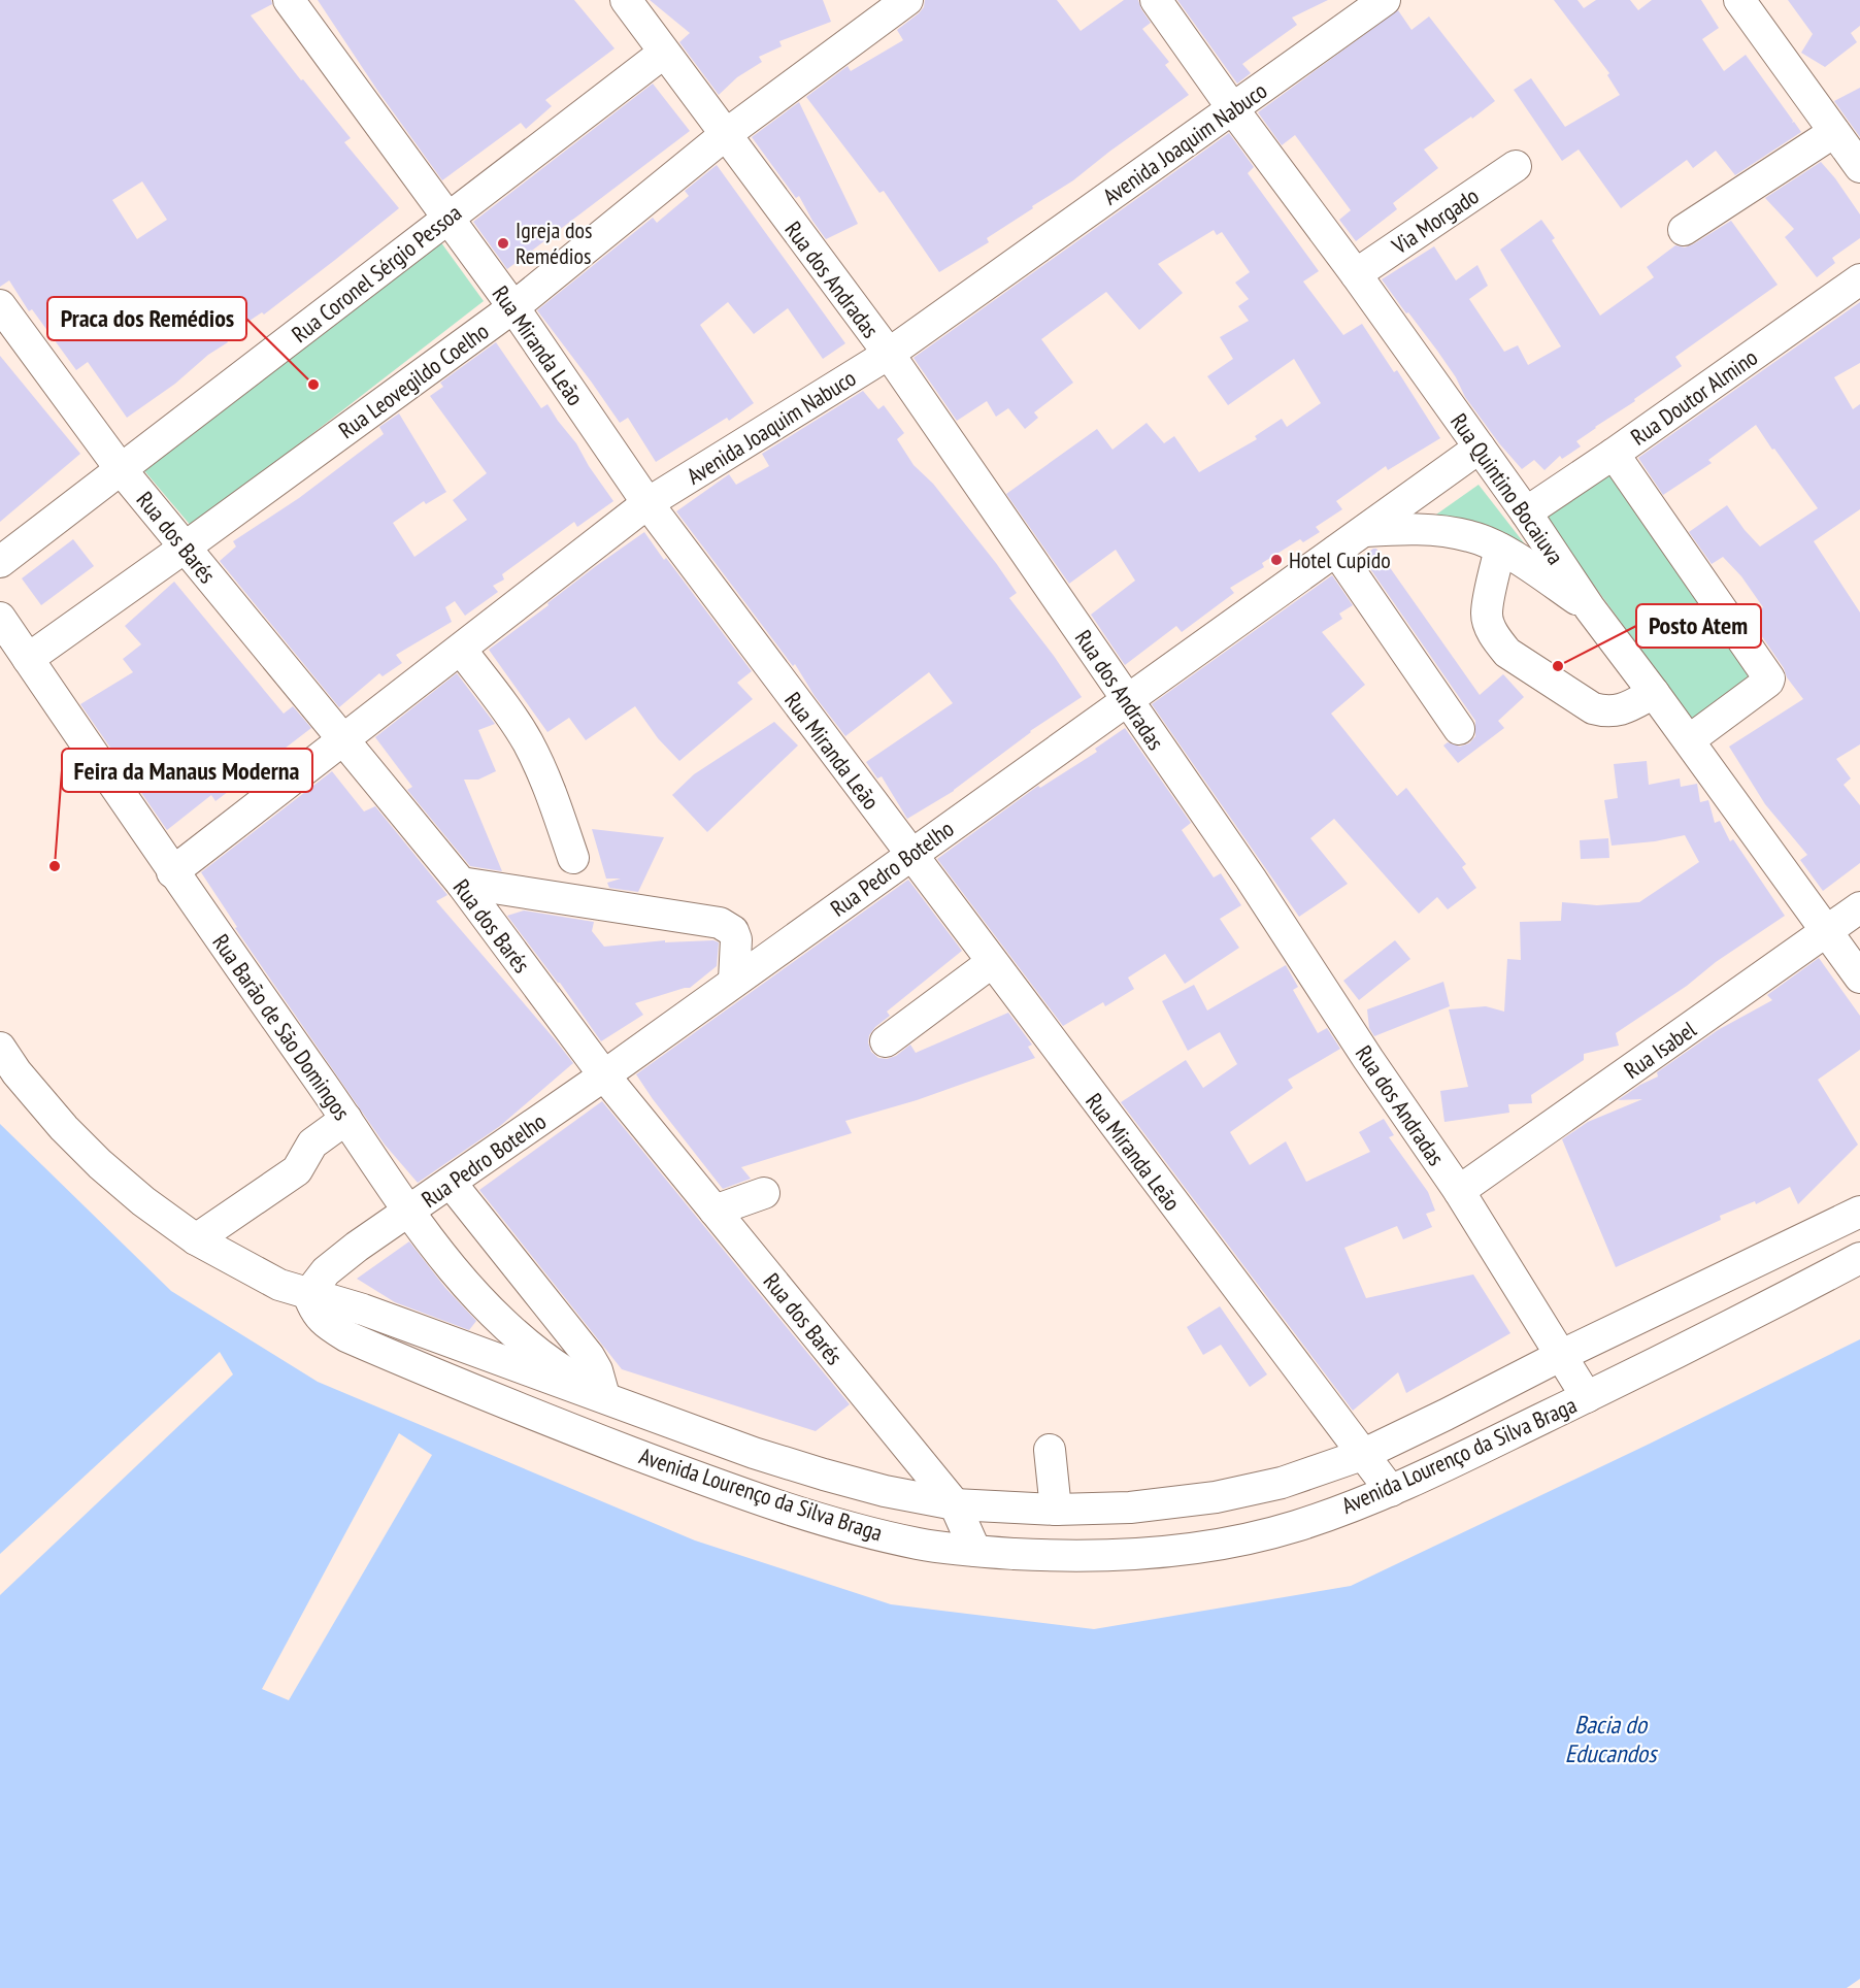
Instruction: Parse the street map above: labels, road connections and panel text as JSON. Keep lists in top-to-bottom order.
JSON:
{
  "streets": {
    "street": [
      "Avenida Joaquim Nabuco",
      "Via Morgado",
      "Rua Coronel Sérgio Pessoa",
      "Rua dos Andradas",
      "Rua Miranda Leão",
      "Rua Leovegildo Coelho",
      "Rua Doutor Almino",
      "Rua Quintino Bocaiuva",
      "Rua dos Barés",
      "Rua Pedro Botelho",
      "Rua Barão de São Domingos",
      "Rua Isabel",
      "Avenida Lourenço da Silva Braga"
    ]
  },
  "crossings": [
    ["Avenida Joaquim Nabuco", "Rua dos Andradas"],
    ["Avenida Joaquim Nabuco", "Rua Miranda Leão"],
    ["Avenida Joaquim Nabuco", "Rua Quintino Bocaiuva"],
    ["Avenida Joaquim Nabuco", "Rua dos Barés"],
    ["Avenida Joaquim Nabuco", "Rua Barão de São Domingos"],
    ["Via Morgado", "Rua Quintino Bocaiuva"],
    ["Rua Coronel Sérgio Pessoa", "Rua dos Andradas"],
    ["Rua Coronel Sérgio Pessoa", "Rua Miranda Leão"],
    ["Rua Coronel Sérgio Pessoa", "Rua dos Barés"],
    ["Rua dos Andradas", "Rua Leovegildo Coelho"],
    ["Rua dos Andradas", "Rua Pedro Botelho"],
    ["Rua dos Andradas", "Rua Isabel"],
    ["Rua dos Andradas", "Avenida Lourenço da Silva Braga"],
    ["Rua Miranda Leão", "Rua Leovegildo Coelho"],
    ["Rua Miranda Leão", "Rua Pedro Botelho"],
    ["Rua Miranda Leão", "Avenida Lourenço da Silva Braga"],
    ["Rua Leovegildo Coelho", "Rua dos Barés"],
    ["Rua Leovegildo Coelho", "Rua Barão de São Domingos"],
    ["Rua Doutor Almino", "Rua Quintino Bocaiuva"],
    ["Rua Quintino Bocaiuva", "Rua Pedro Botelho"],
    ["Rua Quintino Bocaiuva", "Rua Isabel"],
    ["Rua dos Barés", "Rua Pedro Botelho"],
    ["Rua dos Barés", "Avenida Lourenço da Silva Braga"],
    ["Rua Pedro Botelho", "Rua Barão de São Domingos"],
    ["Rua Pedro Botelho", "Avenida Lourenço da Silva Braga"],
    ["Rua Barão de São Domingos", "Avenida Lourenço da Silva Braga"]
  ],
  "water": ["Bacia do Educandos"],
  "places": [
    "Igreja dos Remédios",
    "Praca dos Remédios",
    "Hotel Cupido",
    "Posto Atem",
    "Feira da Manaus Moderna"
  ]
}
